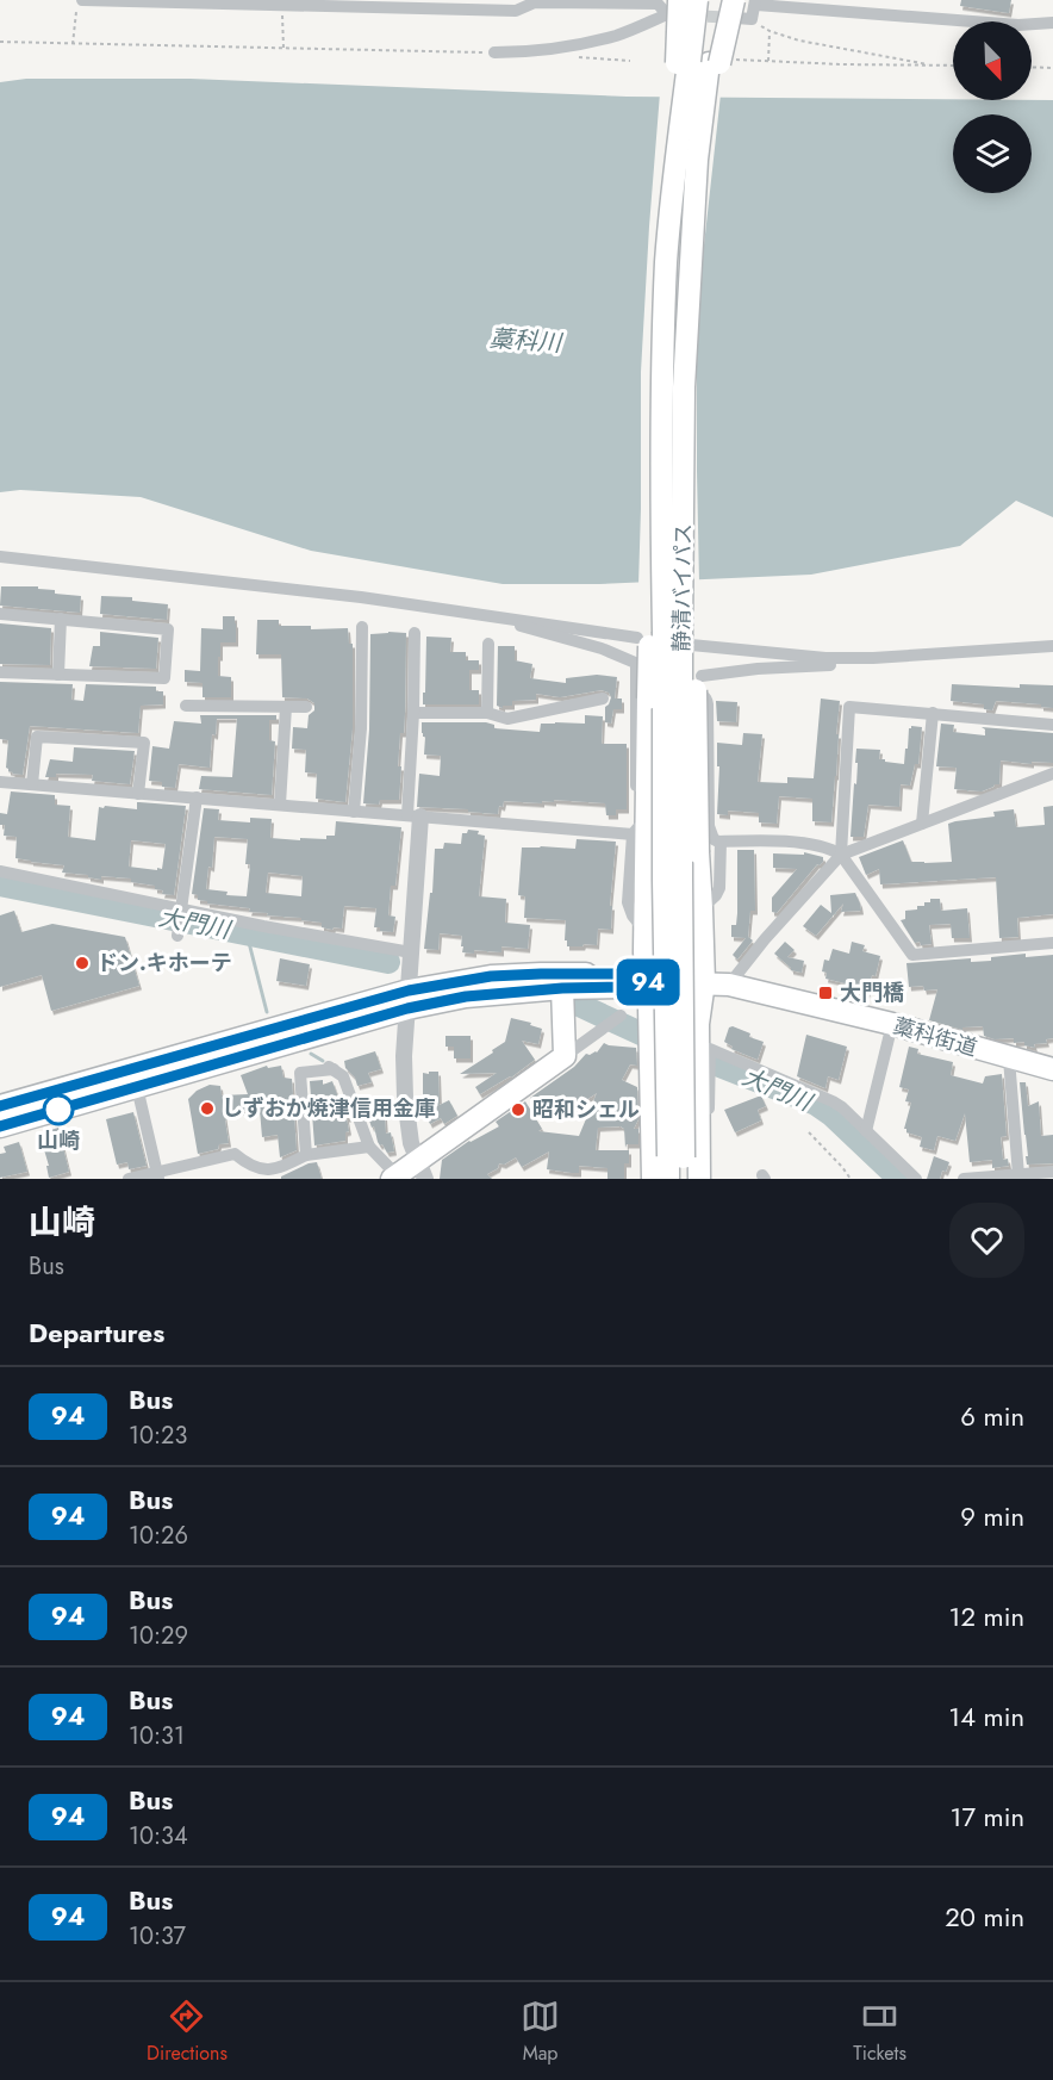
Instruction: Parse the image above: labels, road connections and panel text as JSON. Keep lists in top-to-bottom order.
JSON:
{
  "streets": {
    "highway": ["静清バイパス", "藁科街道"]
  },
  "water": ["藁科川", "大門川"],
  "places": {
    "other": [
      "ドン.キホーテ",
      "しずおか焼津信用金庫",
      "山崎",
      "昭和シェル"
    ],
    "transit": ["大門橋"]
  },
  "lines": ["bus line 94"],
  "north": "bottom right",
  "page": {
    "on_map": "94",
    "heading": [
      ["山崎", "Bus"],
      "Departures"
    ],
    "list": [
      {
        "mark": "94",
        "name": "Bus",
        "note": "10:23",
        "value": "6 min"
      },
      {
        "mark": "94",
        "name": "Bus",
        "note": "10:26",
        "value": "9 min"
      },
      {
        "mark": "94",
        "name": "Bus",
        "note": "10:29",
        "value": "12 min"
      },
      {
        "mark": "94",
        "name": "Bus",
        "note": "10:31",
        "value": "14 min"
      },
      {
        "mark": "94",
        "name": "Bus",
        "note": "10:34",
        "value": "17 min"
      },
      {
        "mark": "94",
        "name": "Bus",
        "note": "10:37",
        "value": "20 min"
      }
    ],
    "tabs": ["Directions", "Map", "Tickets"]
  }
}
